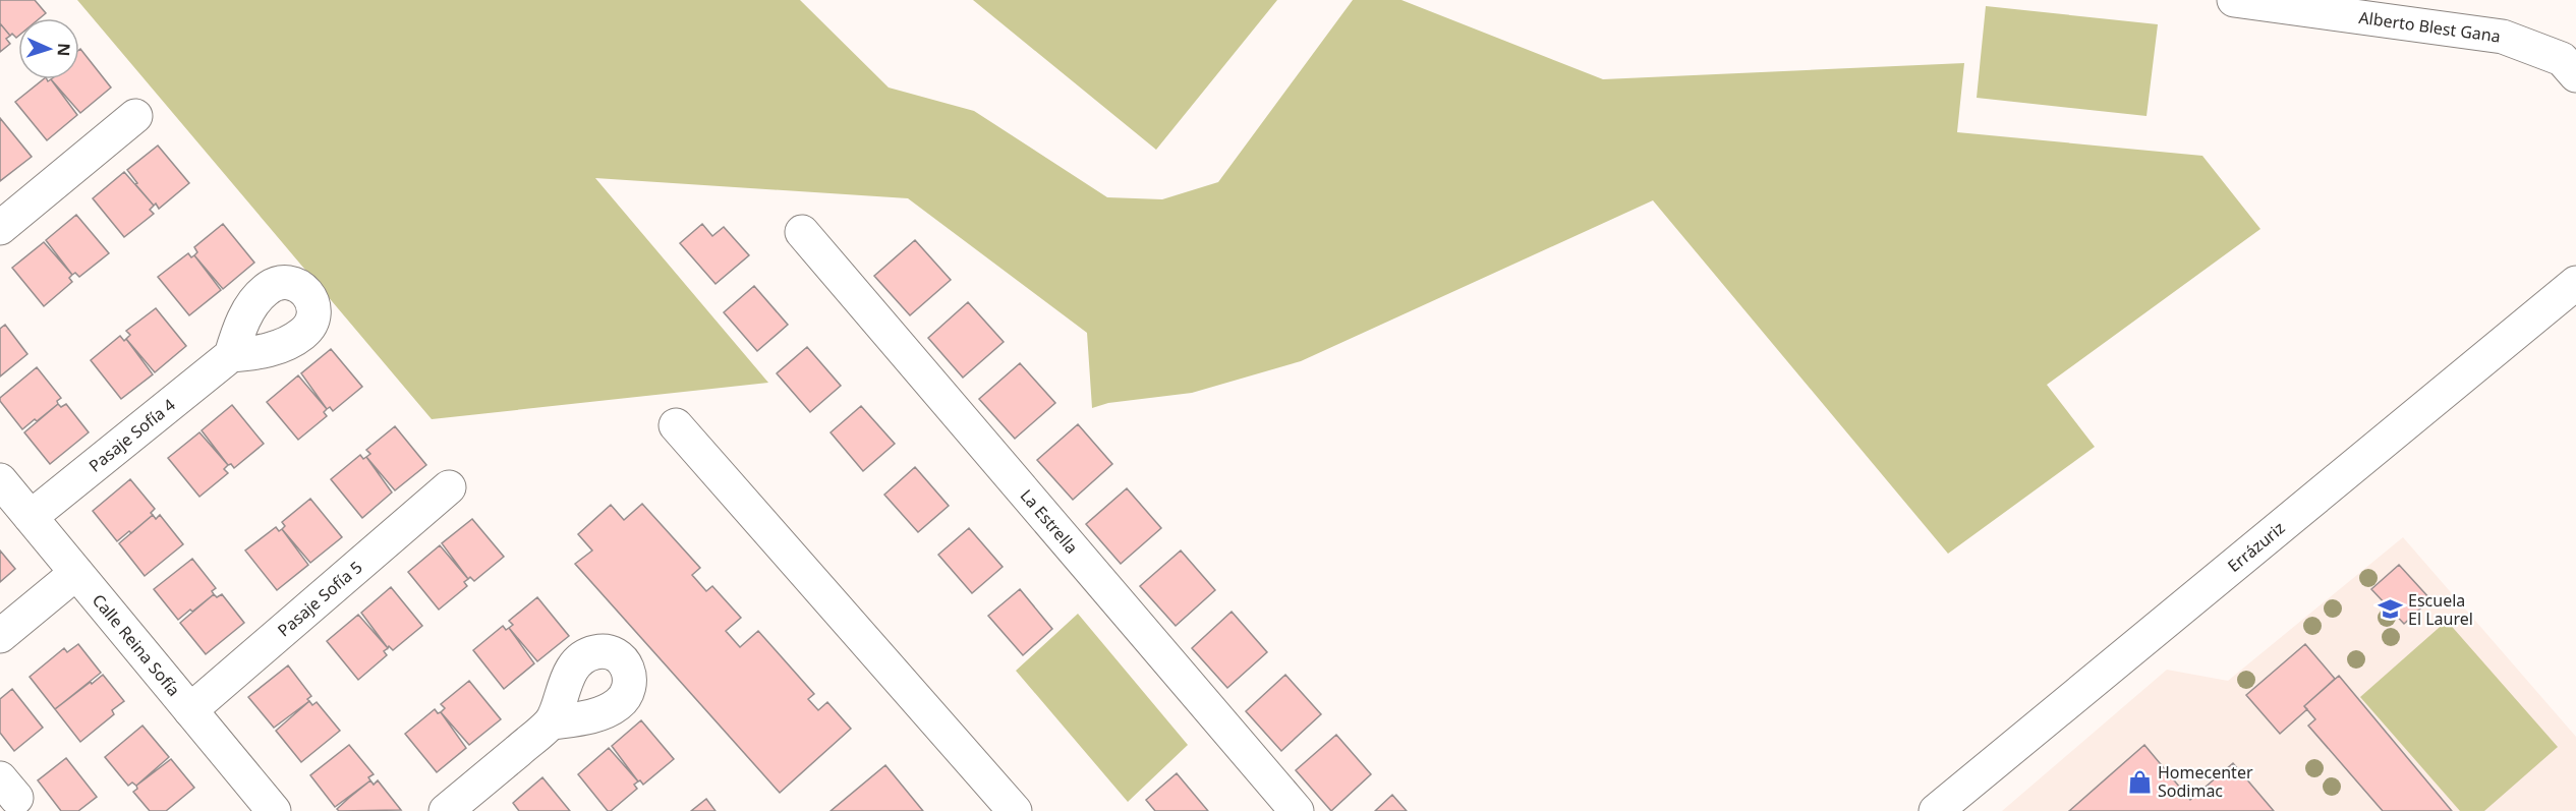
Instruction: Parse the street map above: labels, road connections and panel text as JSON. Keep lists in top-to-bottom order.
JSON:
{
  "streets": {
    "street": [
      "Alberto Blest Gana",
      "Pasaje Sofía 4",
      "La Estrella",
      "Errázuriz",
      "Pasaje Sofía 5",
      "Calle Reina Sofía"
    ]
  },
  "crossings": [
    ["Pasaje Sofía 4", "Calle Reina Sofía"],
    ["Pasaje Sofía 5", "Calle Reina Sofía"]
  ],
  "places": {
    "school or university": ["Escuela El Laurel"],
    "shop": ["Homecenter Sodimac"]
  },
  "north": "right"
}
